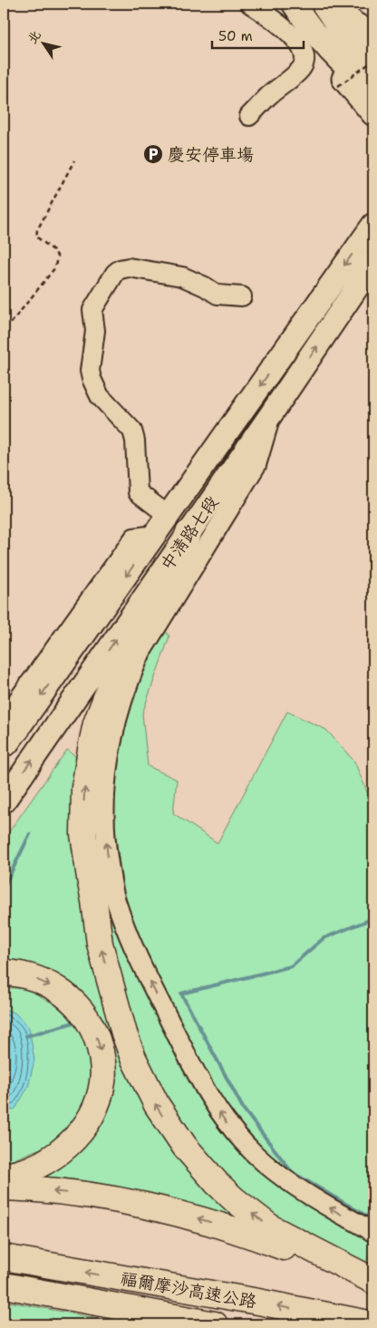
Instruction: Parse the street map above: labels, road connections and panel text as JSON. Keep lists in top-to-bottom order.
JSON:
{
  "streets": {
    "highway": ["福爾摩沙高速公路"],
    "main road": ["中清路七段"]
  },
  "places": {
    "parking": ["慶安停車塲"]
  },
  "scale_bar": "50 m",
  "north": "top left"
}
